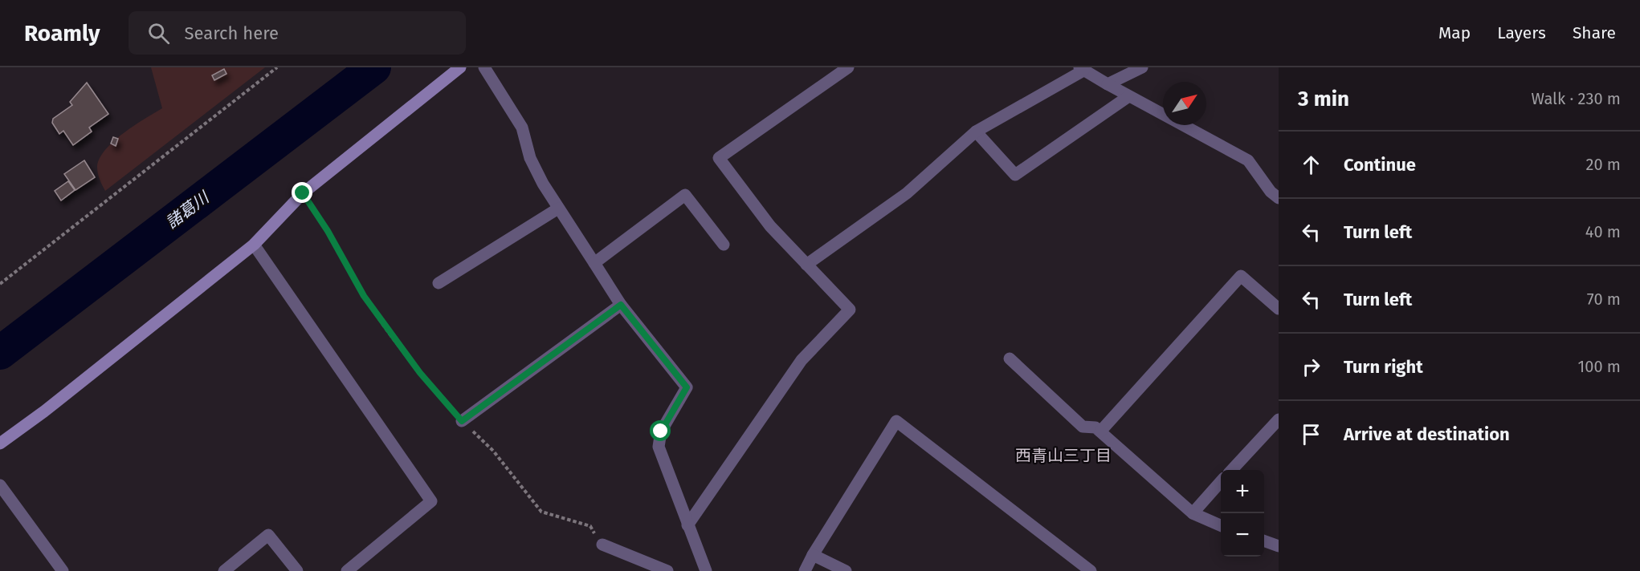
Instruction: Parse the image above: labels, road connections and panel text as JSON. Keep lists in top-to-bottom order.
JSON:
{
  "districts": ["西青山三丁目"],
  "water": ["諸葛川"],
  "north": "top right",
  "page": {
    "header": "Roamly",
    "search": "Search here",
    "nav": ["Map", "Layers", "Share"],
    "heading": ["3 min", "Walk · 230 m"],
    "list": [
      ["Continue", "20 m"],
      ["Turn left", "40 m"],
      ["Turn left", "70 m"],
      ["Turn right", "100 m"],
      "Arrive at destination"
    ],
    "map_buttons": ["+", "−"]
  }
}
